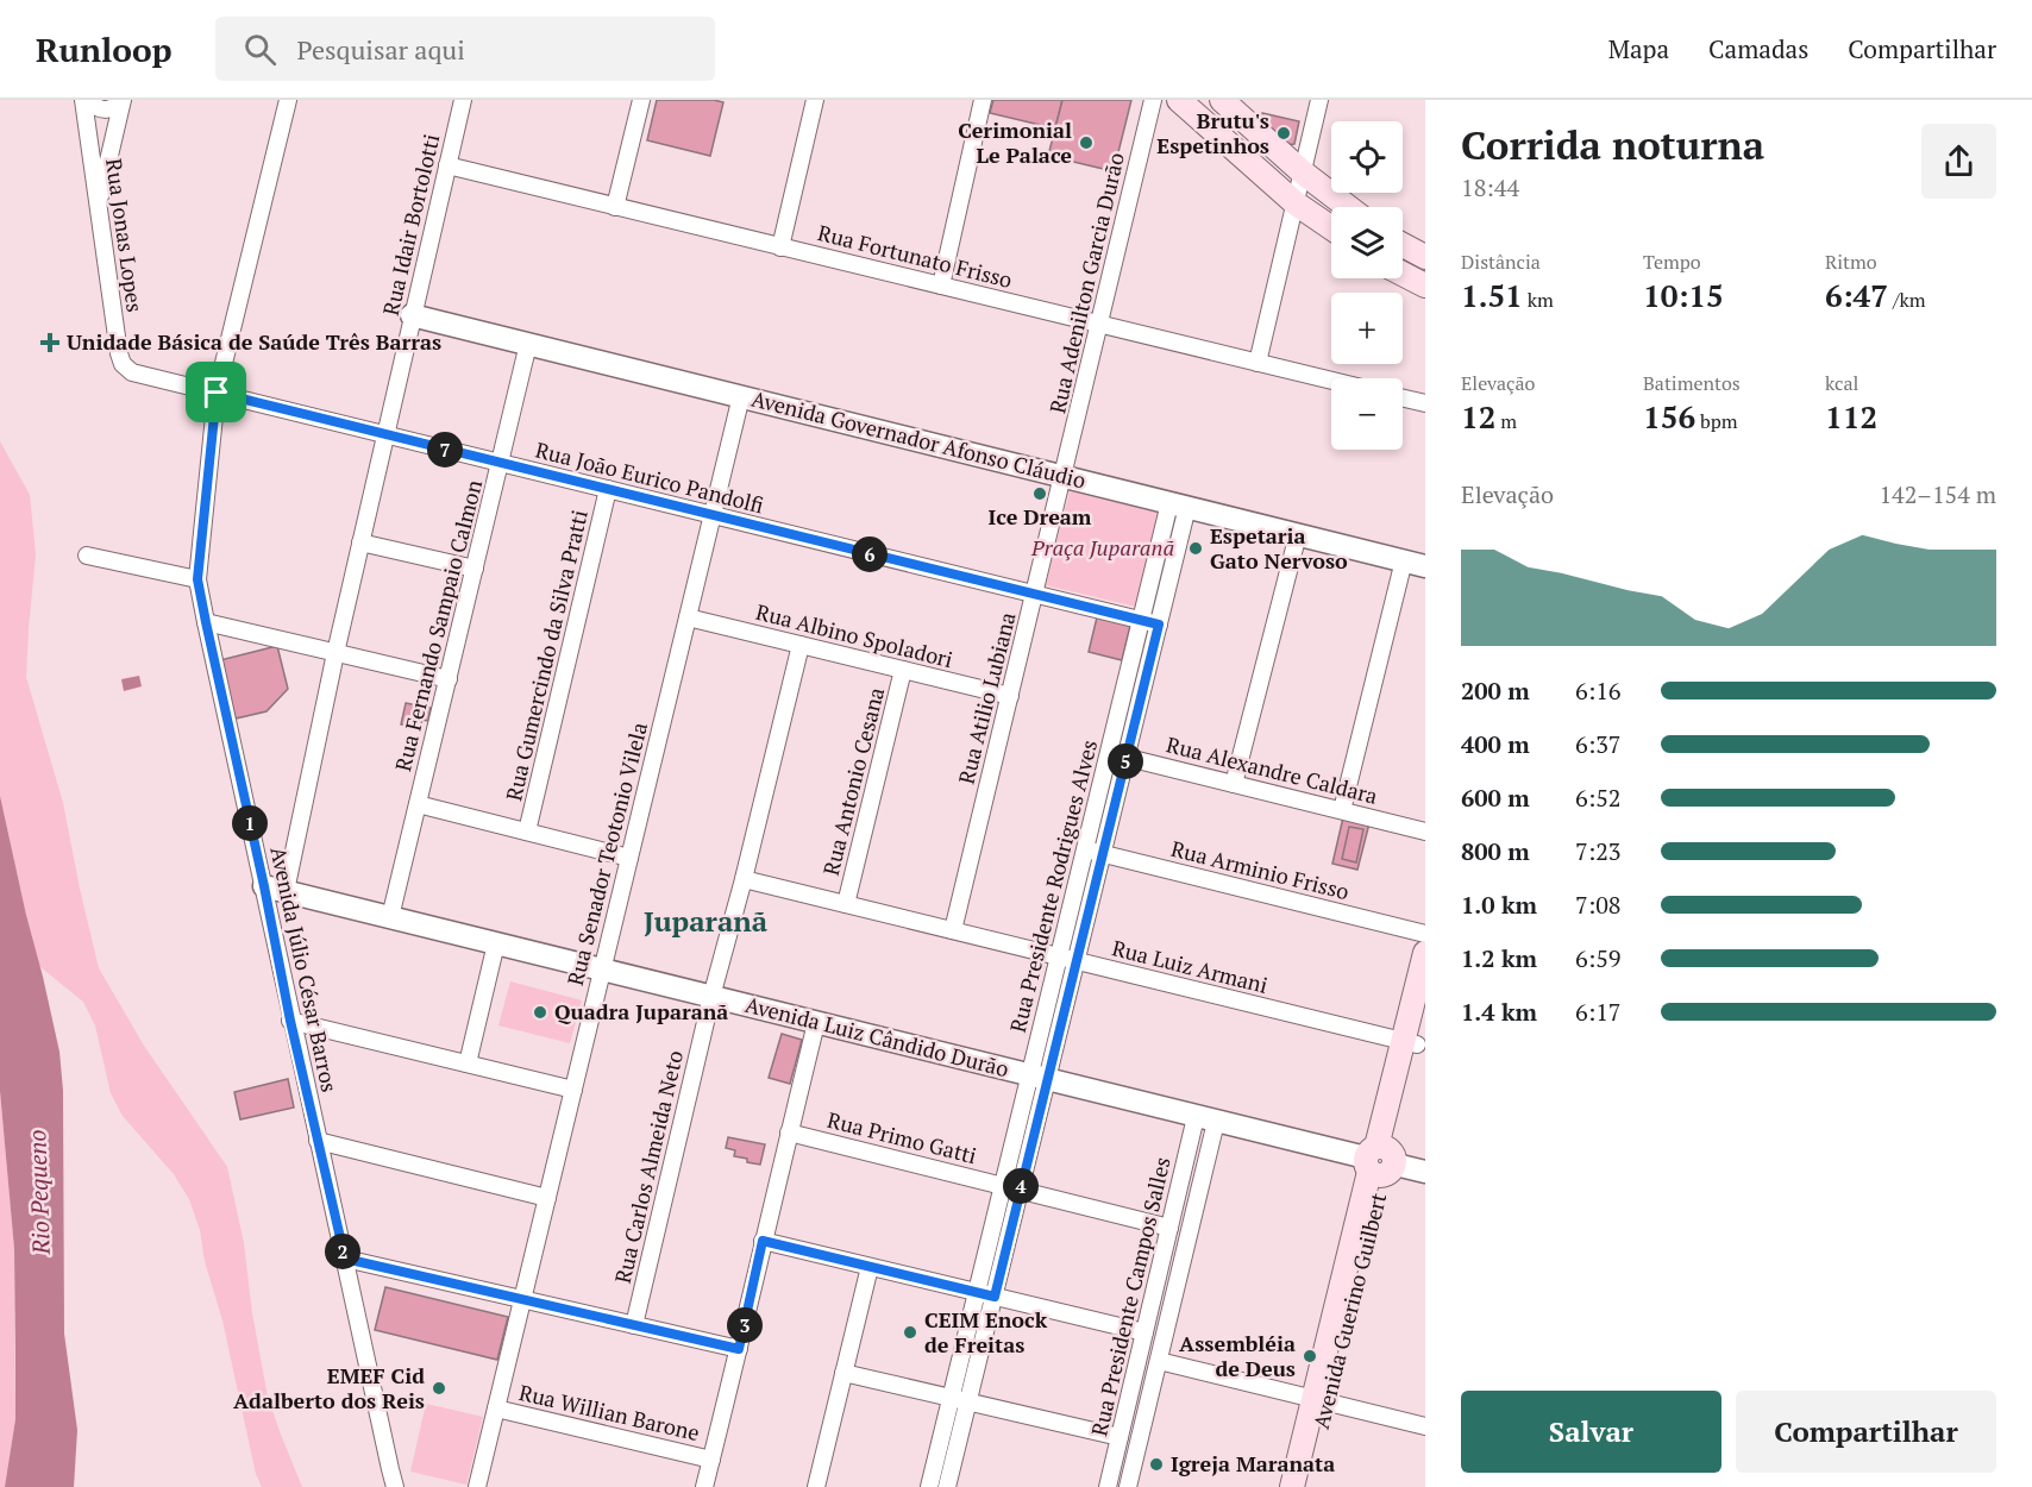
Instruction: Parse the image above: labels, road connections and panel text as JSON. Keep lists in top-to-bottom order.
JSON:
{
  "streets": {
    "main road": ["Avenida Guerino Guilbert"],
    "street": [
      "Rua Idair Bortolotti",
      "Rua Jonas Lopes",
      "Rua Fortunato Frisso",
      "Rua Adenilton Garcia Durão",
      "Avenida Governador Afonso Cláudio",
      "Rua João Eurico Pandolfi",
      "Rua Fernando Sampaio Calmon",
      "Rua Albino Spoladori",
      "Rua Gumercindo da Silva Pratti",
      "Rua Atilio Lubiana",
      "Rua Alexandre Caldara",
      "Rua Antonio Cesana",
      "Rua Senador Teotonio Vilela",
      "Rua Arminio Frisso",
      "Rua Presidente Rodrigues Alves",
      "Rua Luiz Armani",
      "Avenida Júlio César Barros",
      "Avenida Luiz Cândido Durão",
      "Rua Primo Gatti",
      "Rua Carlos Almeida Neto",
      "Rua Presidente Campos Salles",
      "Rua Willian Barone"
    ]
  },
  "crossings": [
    ["Rua Idair Bortolotti", "Rua Fortunato Frisso"],
    ["Rua Idair Bortolotti", "Avenida Governador Afonso Cláudio"],
    ["Rua Idair Bortolotti", "Rua João Eurico Pandolfi"],
    ["Rua Idair Bortolotti", "Avenida Júlio César Barros"],
    ["Rua Idair Bortolotti", "Avenida Luiz Cândido Durão"],
    ["Rua Jonas Lopes", "Rua João Eurico Pandolfi"],
    ["Rua Fortunato Frisso", "Rua Adenilton Garcia Durão"],
    ["Rua Adenilton Garcia Durão", "Avenida Governador Afonso Cláudio"],
    ["Rua Adenilton Garcia Durão", "Rua Atilio Lubiana"],
    ["Avenida Governador Afonso Cláudio", "Rua Fernando Sampaio Calmon"],
    ["Avenida Governador Afonso Cláudio", "Rua Atilio Lubiana"],
    ["Avenida Governador Afonso Cláudio", "Rua Senador Teotonio Vilela"],
    ["Avenida Governador Afonso Cláudio", "Rua Presidente Rodrigues Alves"],
    ["Rua João Eurico Pandolfi", "Rua Fernando Sampaio Calmon"],
    ["Rua João Eurico Pandolfi", "Rua Gumercindo da Silva Pratti"],
    ["Rua João Eurico Pandolfi", "Rua Atilio Lubiana"],
    ["Rua João Eurico Pandolfi", "Rua Senador Teotonio Vilela"],
    ["Rua João Eurico Pandolfi", "Rua Presidente Rodrigues Alves"],
    ["Rua João Eurico Pandolfi", "Avenida Júlio César Barros"],
    ["Rua Fernando Sampaio Calmon", "Avenida Luiz Cândido Durão"],
    ["Rua Albino Spoladori", "Rua Atilio Lubiana"],
    ["Rua Albino Spoladori", "Rua Antonio Cesana"],
    ["Rua Albino Spoladori", "Rua Senador Teotonio Vilela"],
    ["Rua Albino Spoladori", "Rua Carlos Almeida Neto"],
    ["Rua Atilio Lubiana", "Rua Luiz Armani"],
    ["Rua Alexandre Caldara", "Rua Presidente Rodrigues Alves"],
    ["Rua Antonio Cesana", "Rua Luiz Armani"],
    ["Rua Senador Teotonio Vilela", "Avenida Luiz Cândido Durão"],
    ["Rua Senador Teotonio Vilela", "Rua Willian Barone"],
    ["Rua Arminio Frisso", "Rua Presidente Rodrigues Alves"],
    ["Rua Presidente Rodrigues Alves", "Rua Luiz Armani"],
    ["Rua Presidente Rodrigues Alves", "Avenida Luiz Cândido Durão"],
    ["Rua Presidente Rodrigues Alves", "Rua Primo Gatti"],
    ["Rua Luiz Armani", "Rua Carlos Almeida Neto"],
    ["Rua Luiz Armani", "Avenida Guerino Guilbert"],
    ["Avenida Júlio César Barros", "Avenida Luiz Cândido Durão"],
    ["Avenida Luiz Cândido Durão", "Rua Carlos Almeida Neto"],
    ["Avenida Luiz Cândido Durão", "Rua Presidente Campos Salles"],
    ["Avenida Luiz Cândido Durão", "Avenida Guerino Guilbert"],
    ["Rua Primo Gatti", "Rua Presidente Campos Salles"]
  ],
  "districts": ["Juparanã"],
  "water": ["Rio Pequeno"],
  "parks": ["Praça Juparanã"],
  "places": {
    "other": [
      "Brutu's Espetinhos",
      "Cerimonial Le Palace",
      "Ice Dream",
      "Espetaria Gato Nervoso",
      "Quadra Juparanã",
      "CEIM Enock de Freitas",
      "Assembléia de Deus",
      "EMEF Cid Adalberto dos Reis",
      "Igreja Maranata"
    ],
    "health": ["Unidade Básica de Saúde Três Barras"]
  },
  "page": {
    "header": "Runloop",
    "search": "Pesquisar aqui",
    "nav": ["Mapa", "Camadas", "Compartilhar"],
    "heading": ["Corrida noturna", "18:44"],
    "map_buttons": ["+", "−"],
    "stats": [
      ["Distância", "1.51 km"],
      ["Tempo", "10:15"],
      ["Ritmo", "6:47 /km"],
      ["Elevação", "12 m"],
      ["Batimentos", "156 bpm"],
      ["kcal", "112"]
    ],
    "pins": [
      "7",
      "6",
      "5",
      "1",
      "4",
      "2",
      "3"
    ],
    "chart": ["Elevação", "142–154 m"],
    "list": [
      {
        "name": "200 m",
        "note": "6:16"
      },
      {
        "name": "400 m",
        "note": "6:37"
      },
      {
        "name": "600 m",
        "note": "6:52"
      },
      {
        "name": "800 m",
        "note": "7:23"
      },
      {
        "name": "1.0 km",
        "note": "7:08"
      },
      {
        "name": "1.2 km",
        "note": "6:59"
      },
      {
        "name": "1.4 km",
        "note": "6:17"
      }
    ],
    "buttons": ["Salvar", "Compartilhar"]
  }
}
